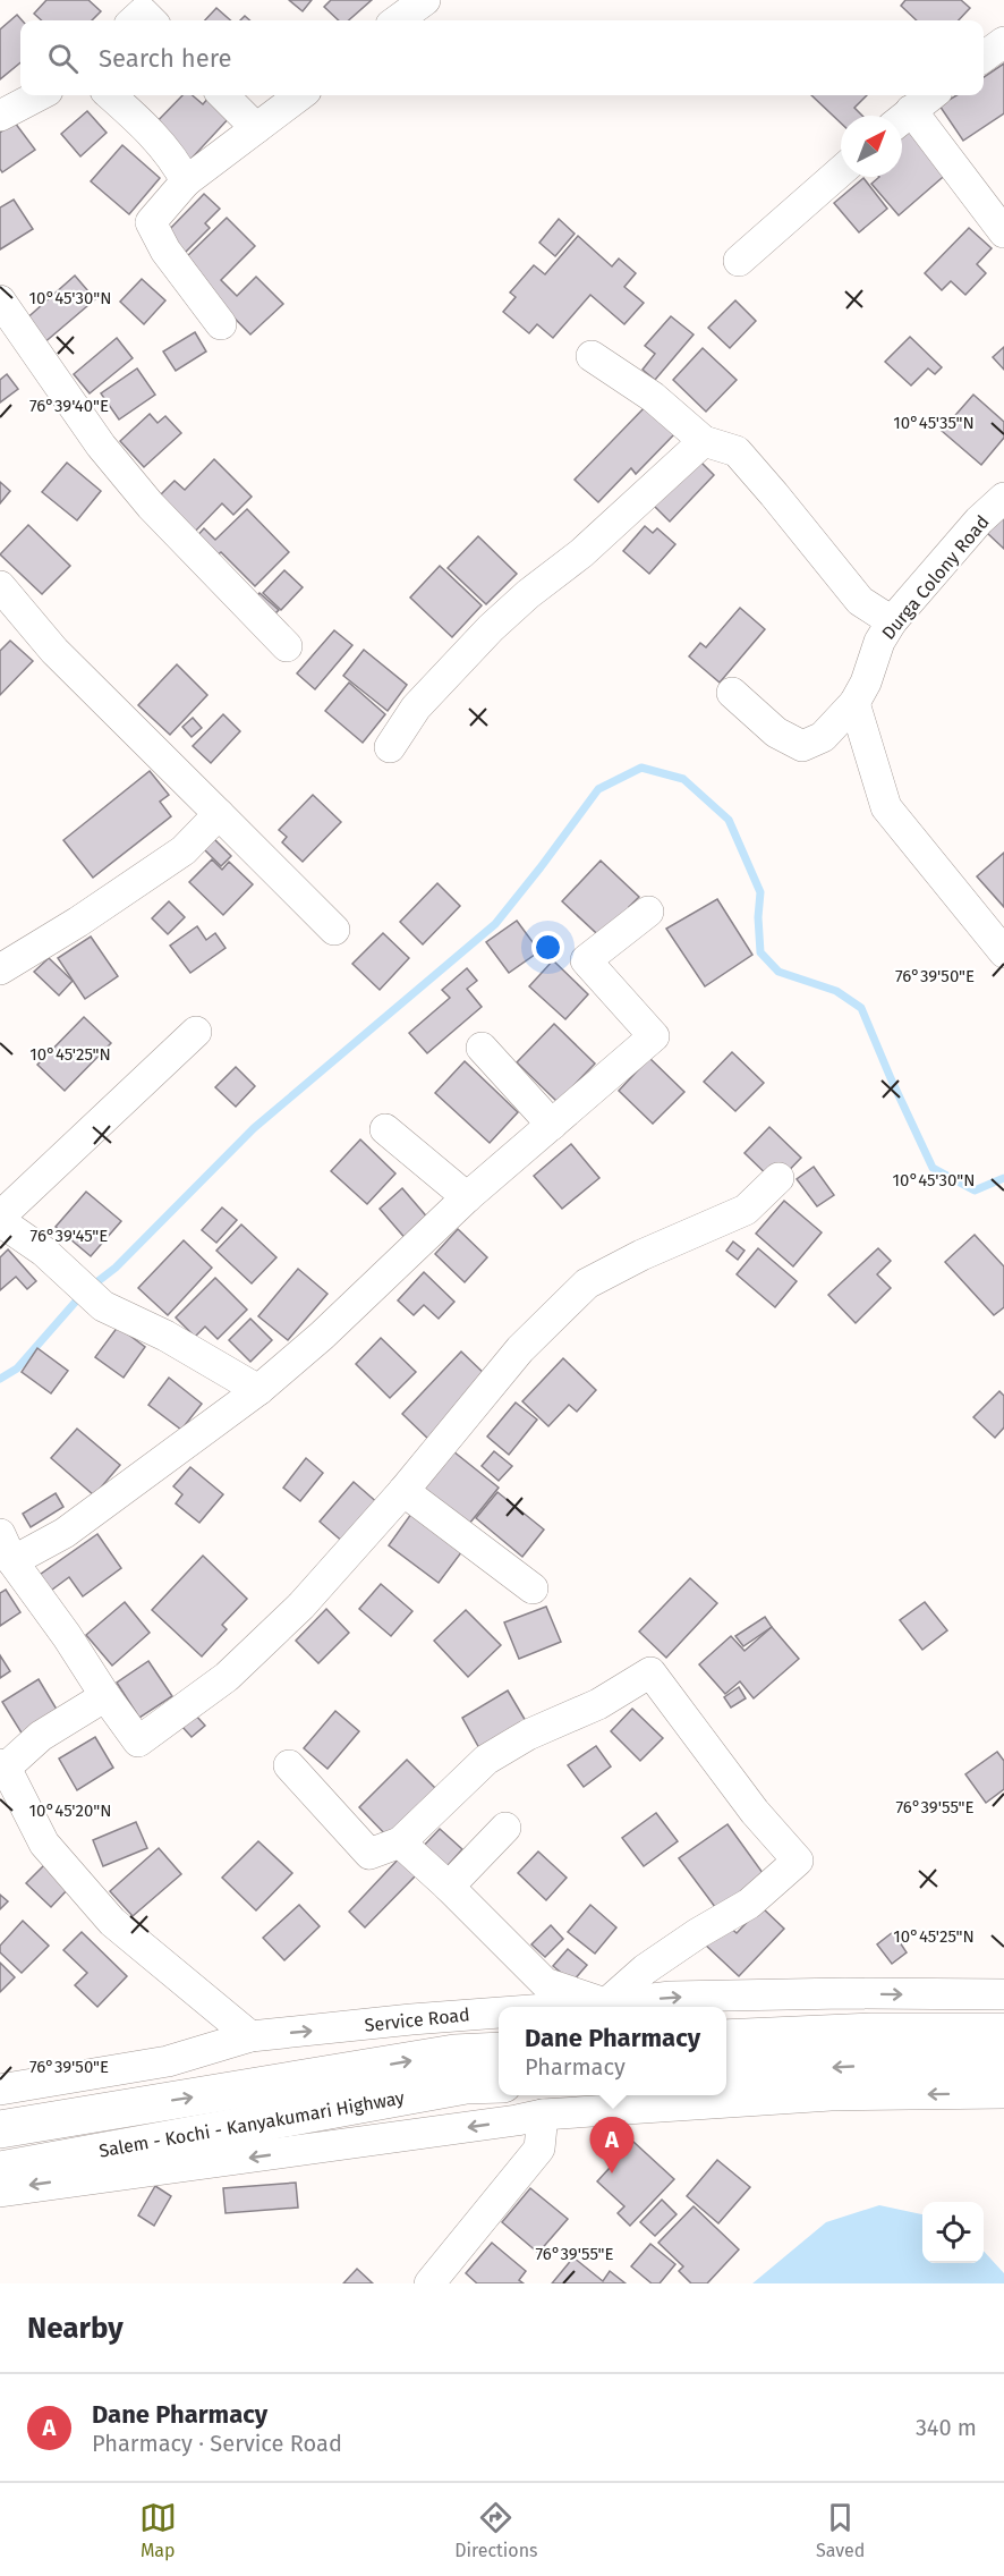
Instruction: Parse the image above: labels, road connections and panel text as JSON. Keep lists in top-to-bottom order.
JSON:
{
  "streets": {
    "highway": ["Salem - Kochi - Kanyakumari Highway"],
    "street": ["Durga Colony Road", "Service Road"]
  },
  "north": "top right",
  "page": {
    "search": "Search here",
    "popup": ["Dane Pharmacy", "Pharmacy"],
    "pins": "A",
    "heading": "Nearby",
    "list": [
      {
        "mark": "A",
        "name": "Dane Pharmacy",
        "note": "Pharmacy · Service Road",
        "value": "340 m"
      }
    ],
    "nav": ["Map", "Directions", "Saved"]
  },
  "coordinates": [
    "10°45'30\"N",
    "76°39'40\"E",
    "10°45'35\"N",
    "76°39'50\"E",
    "10°45'25\"N",
    "76°39'45\"E",
    "76°39'55\"E",
    "10°45'20\"N"
  ]
}
